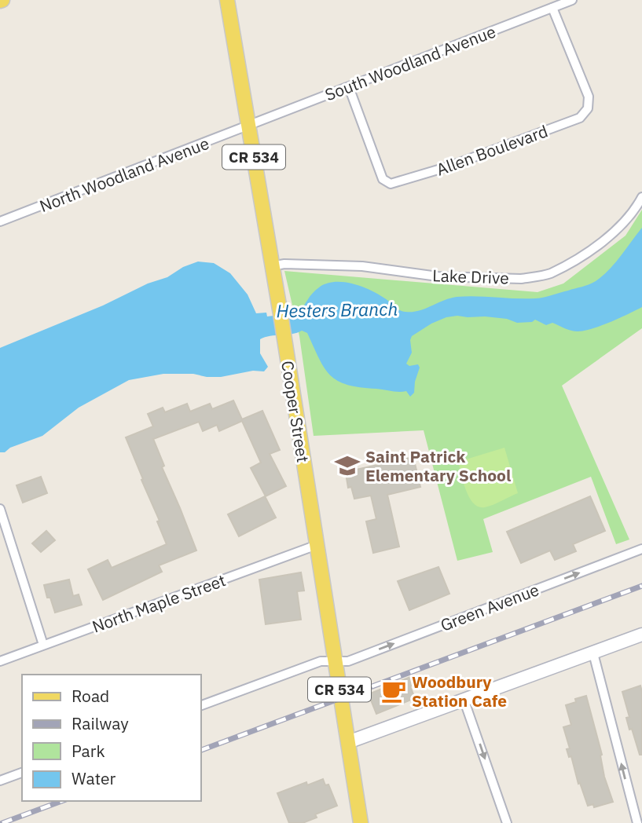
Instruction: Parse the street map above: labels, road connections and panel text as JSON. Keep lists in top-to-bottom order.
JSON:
{
  "streets": {
    "main road": ["CR 534", "Cooper Street"],
    "street": [
      "South Woodland Avenue",
      "Allen Boulevard",
      "North Woodland Avenue",
      "Lake Drive",
      "North Maple Street",
      "Green Avenue"
    ]
  },
  "crossings": [
    ["South Woodland Avenue", "Allen Boulevard"],
    ["South Woodland Avenue", "North Woodland Avenue"],
    ["South Woodland Avenue", "Cooper Street"],
    ["North Woodland Avenue", "Cooper Street"],
    ["Lake Drive", "Cooper Street"],
    ["Cooper Street", "North Maple Street"],
    ["Cooper Street", "Green Avenue"]
  ],
  "one_way": ["Green Avenue"],
  "water": ["Hesters Branch"],
  "places": {
    "school or university": ["Saint Patrick Elementary School"],
    "cafe": ["Woodbury Station Cafe"]
  },
  "legend": [
    "Road",
    "Railway",
    "Park",
    "Water"
  ]
}
